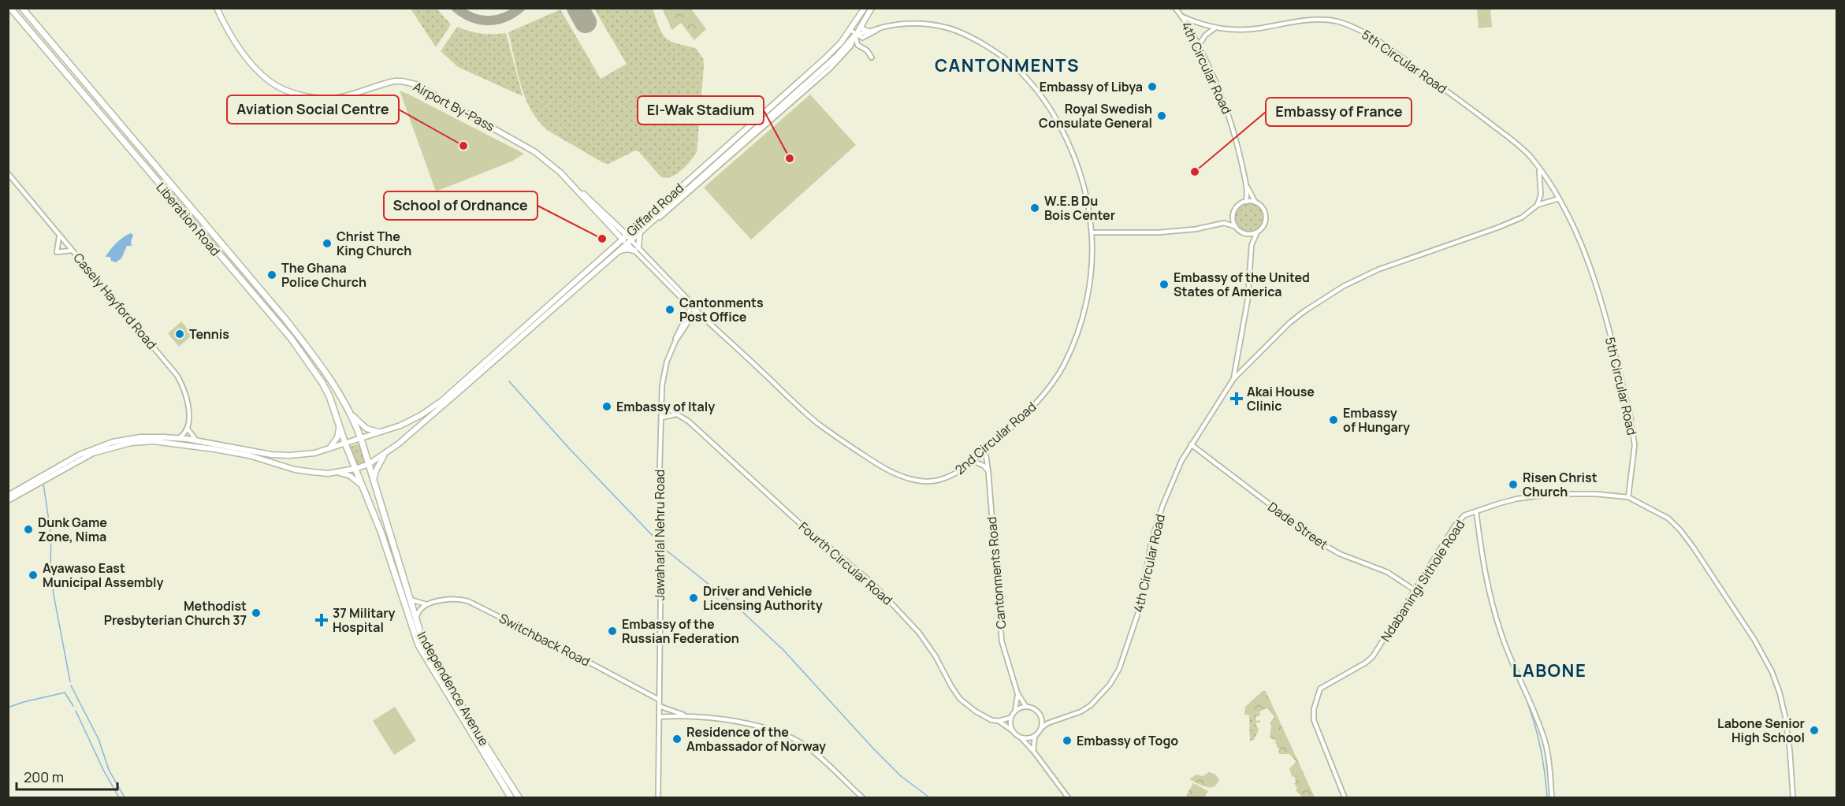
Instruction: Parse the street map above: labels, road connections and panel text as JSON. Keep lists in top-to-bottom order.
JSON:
{
  "streets": {
    "highway": ["Liberation Road", "Independence Avenue"],
    "main road": ["Airport By-Pass", "Giffard Road"],
    "street": [
      "5th Circular Road",
      "4th Circular Road",
      "Casely Hayford Road",
      "2nd Circular Road",
      "Dade Street",
      "Jawaharlal Nehru Road",
      "Fourth Circular Road",
      "Cantonments Road",
      "Ndabaningi Sithole Road",
      "Switchback Road"
    ]
  },
  "crossings": [
    ["5th Circular Road", "4th Circular Road"],
    ["5th Circular Road", "Ndabaningi Sithole Road"],
    ["4th Circular Road", "Dade Street"],
    ["4th Circular Road", "Fourth Circular Road"],
    ["Airport By-Pass", "Giffard Road"],
    ["Airport By-Pass", "2nd Circular Road"],
    ["Giffard Road", "Liberation Road"],
    ["Giffard Road", "2nd Circular Road"],
    ["Giffard Road", "Independence Avenue"],
    ["Liberation Road", "Independence Avenue"],
    ["2nd Circular Road", "Jawaharlal Nehru Road"],
    ["2nd Circular Road", "Cantonments Road"],
    ["Dade Street", "Ndabaningi Sithole Road"],
    ["Jawaharlal Nehru Road", "Fourth Circular Road"],
    ["Jawaharlal Nehru Road", "Switchback Road"],
    ["Switchback Road", "Independence Avenue"]
  ],
  "districts": ["CANTONMENTS", "LABONE"],
  "places": {
    "other": [
      "Embassy of Libya",
      "Royal Swedish Consulate General",
      "Aviation Social Centre",
      "El-Wak Stadium",
      "Embassy of France",
      "W.E.B Du Bois Center",
      "School of Ordnance",
      "Christ The King Church",
      "The Ghana Police Church",
      "Embassy of the United States of America",
      "Cantonments Post Office",
      "Tennis",
      "Embassy of Italy",
      "Embassy of Hungary",
      "Risen Christ Church",
      "Dunk Game Zone, Nima",
      "Ayawaso East Municipal Assembly",
      "Driver and Vehicle Licensing Authority",
      "Methodist Presbyterian Church 37",
      "Embassy of the Russian Federation",
      "Labone Senior High School",
      "Residence of the Ambassador of Norway",
      "Embassy of Togo"
    ],
    "health": ["Akai House Clinic", "37 Military Hospital"]
  },
  "scale_bar": "200 m"
}
